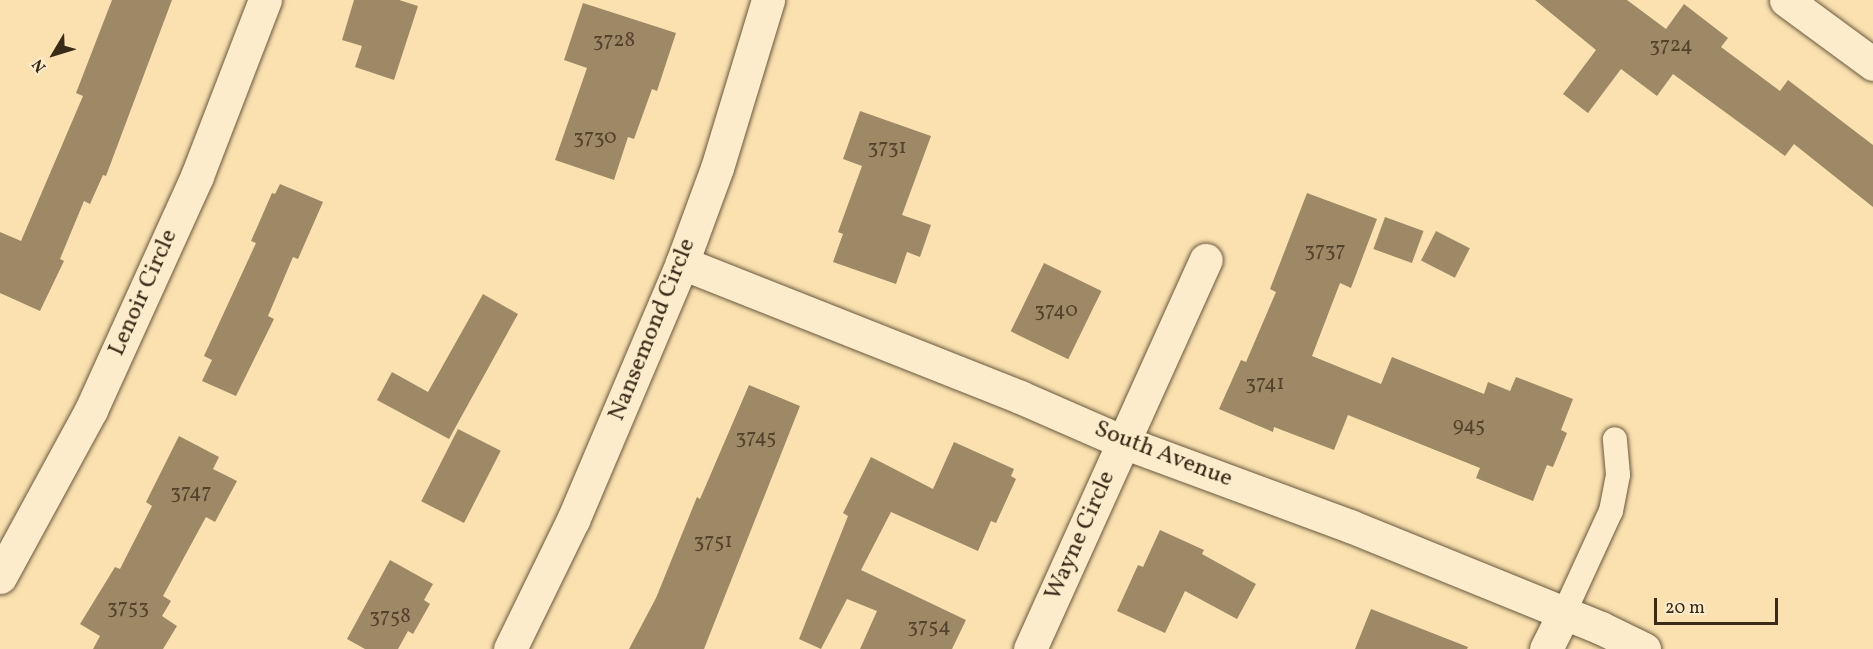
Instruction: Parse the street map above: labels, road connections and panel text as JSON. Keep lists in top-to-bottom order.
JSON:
{
  "streets": {
    "street": [
      "Lenoir Circle",
      "Nansemond Circle",
      "South Avenue",
      "Wayne Circle"
    ]
  },
  "crossings": [
    ["Nansemond Circle", "South Avenue"],
    ["South Avenue", "Wayne Circle"]
  ],
  "house_numbers": [
    "3728",
    "3724",
    "3730",
    "3731",
    "3737",
    "3740",
    "3741",
    "945",
    "3745",
    "3747",
    "3751",
    "3753",
    "3758",
    "3754"
  ],
  "scale_bar": "20 m",
  "north": "bottom left"
}
